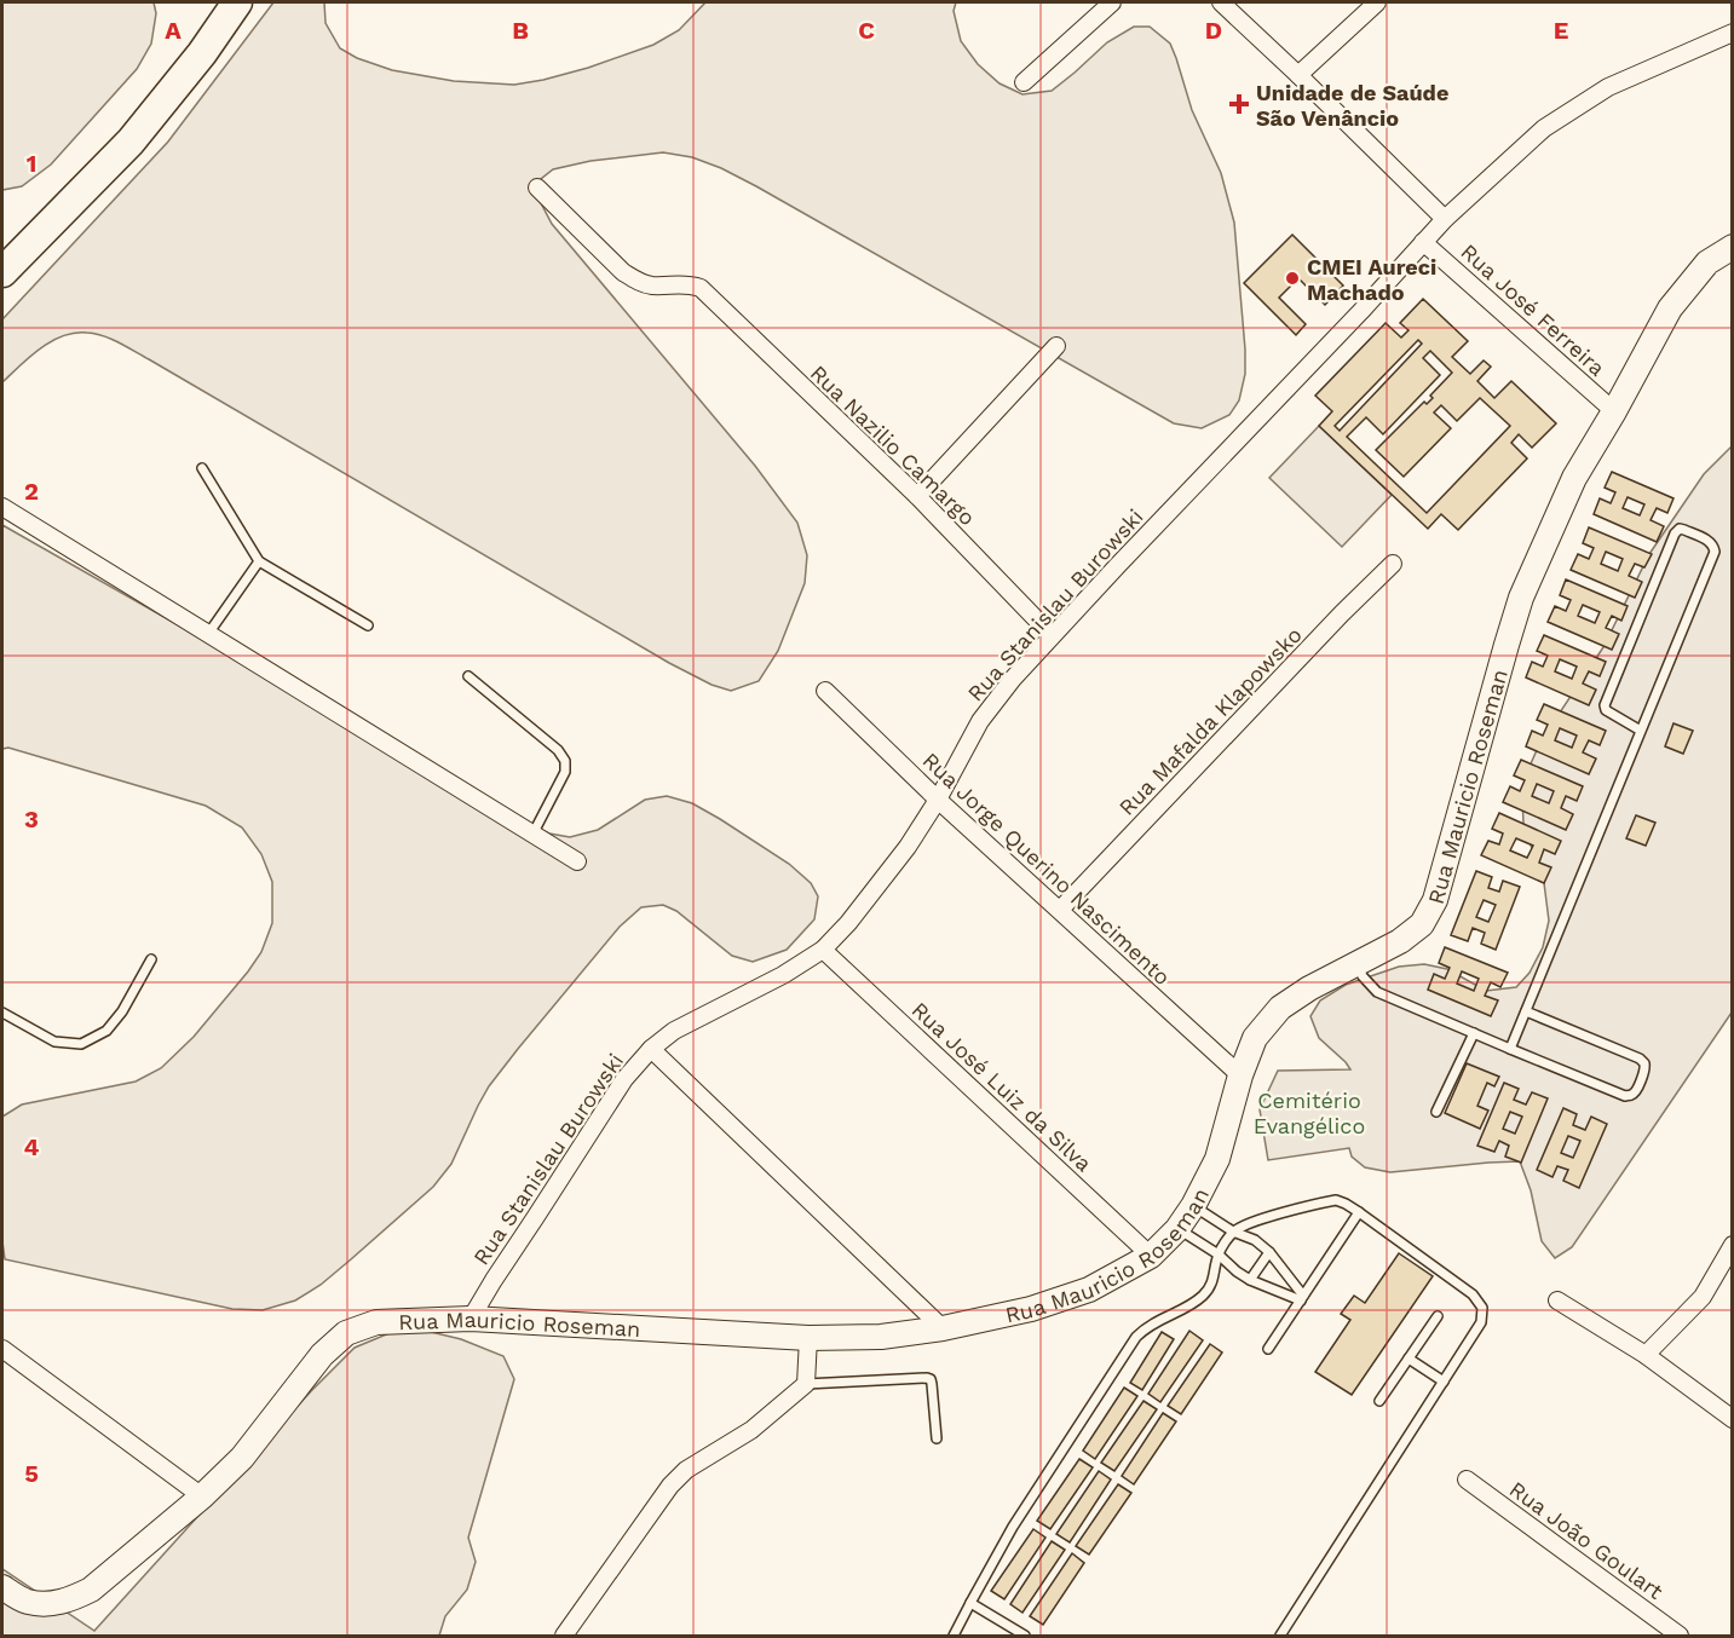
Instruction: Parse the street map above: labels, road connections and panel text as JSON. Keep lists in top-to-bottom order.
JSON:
{
  "streets": {
    "main road": ["Rua Mauricio Roseman"],
    "street": [
      "Rua José Ferreira",
      "Rua Nazilio Camargo",
      "Rua Stanislau Burowski",
      "Rua Mafalda Klapowsko",
      "Rua Jorge Querino Nascimento",
      "Rua José Luiz da Silva",
      "Rua João Goulart"
    ]
  },
  "crossings": [
    ["Rua José Ferreira", "Rua Stanislau Burowski"],
    ["Rua José Ferreira", "Rua Mauricio Roseman"],
    ["Rua Nazilio Camargo", "Rua Stanislau Burowski"],
    ["Rua Stanislau Burowski", "Rua Mauricio Roseman"],
    ["Rua Stanislau Burowski", "Rua Jorge Querino Nascimento"],
    ["Rua Stanislau Burowski", "Rua José Luiz da Silva"],
    ["Rua Mafalda Klapowsko", "Rua Jorge Querino Nascimento"],
    ["Rua Mauricio Roseman", "Rua Jorge Querino Nascimento"],
    ["Rua Mauricio Roseman", "Rua José Luiz da Silva"]
  ],
  "parks": ["Cemitério Evangélico"],
  "places": {
    "health": ["Unidade de Saúde São Venâncio"],
    "other": ["CMEI Aureci Machado"]
  },
  "grid": {
    "columns": [
      "A",
      "B",
      "C",
      "D",
      "E"
    ],
    "rows": [
      "1",
      "2",
      "3",
      "4",
      "5"
    ]
  }
}
